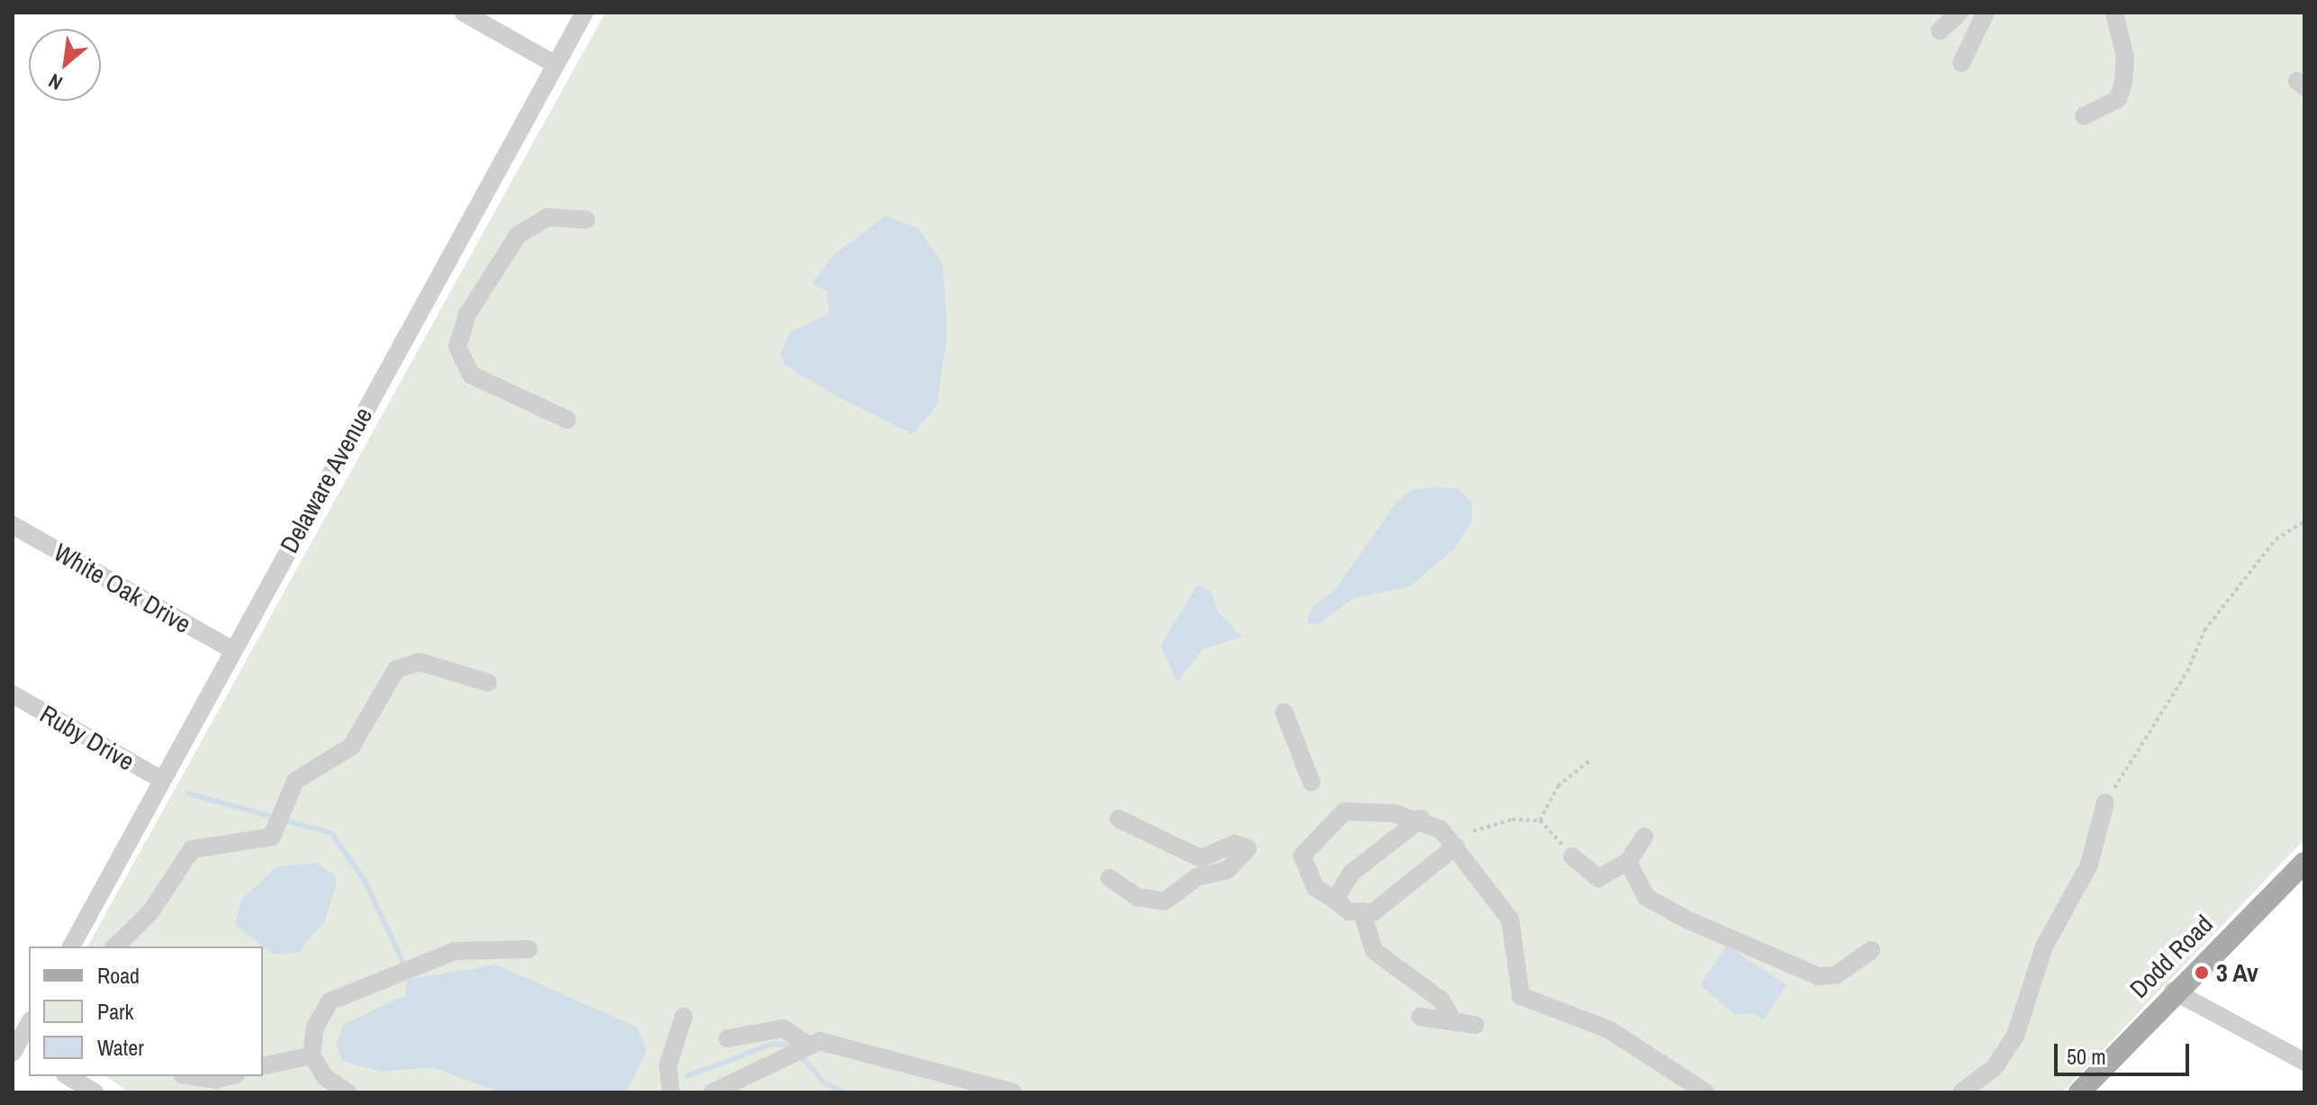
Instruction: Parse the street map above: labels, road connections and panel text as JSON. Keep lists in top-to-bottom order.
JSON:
{
  "streets": {
    "main road": ["Dodd Road"],
    "street": ["Delaware Avenue", "White Oak Drive", "Ruby Drive"]
  },
  "crossings": [
    ["Delaware Avenue", "White Oak Drive"],
    ["Delaware Avenue", "Ruby Drive"]
  ],
  "places": ["3 Av"],
  "legend": ["Road", "Park", "Water"],
  "scale_bar": "50 m",
  "north": "bottom left"
}
